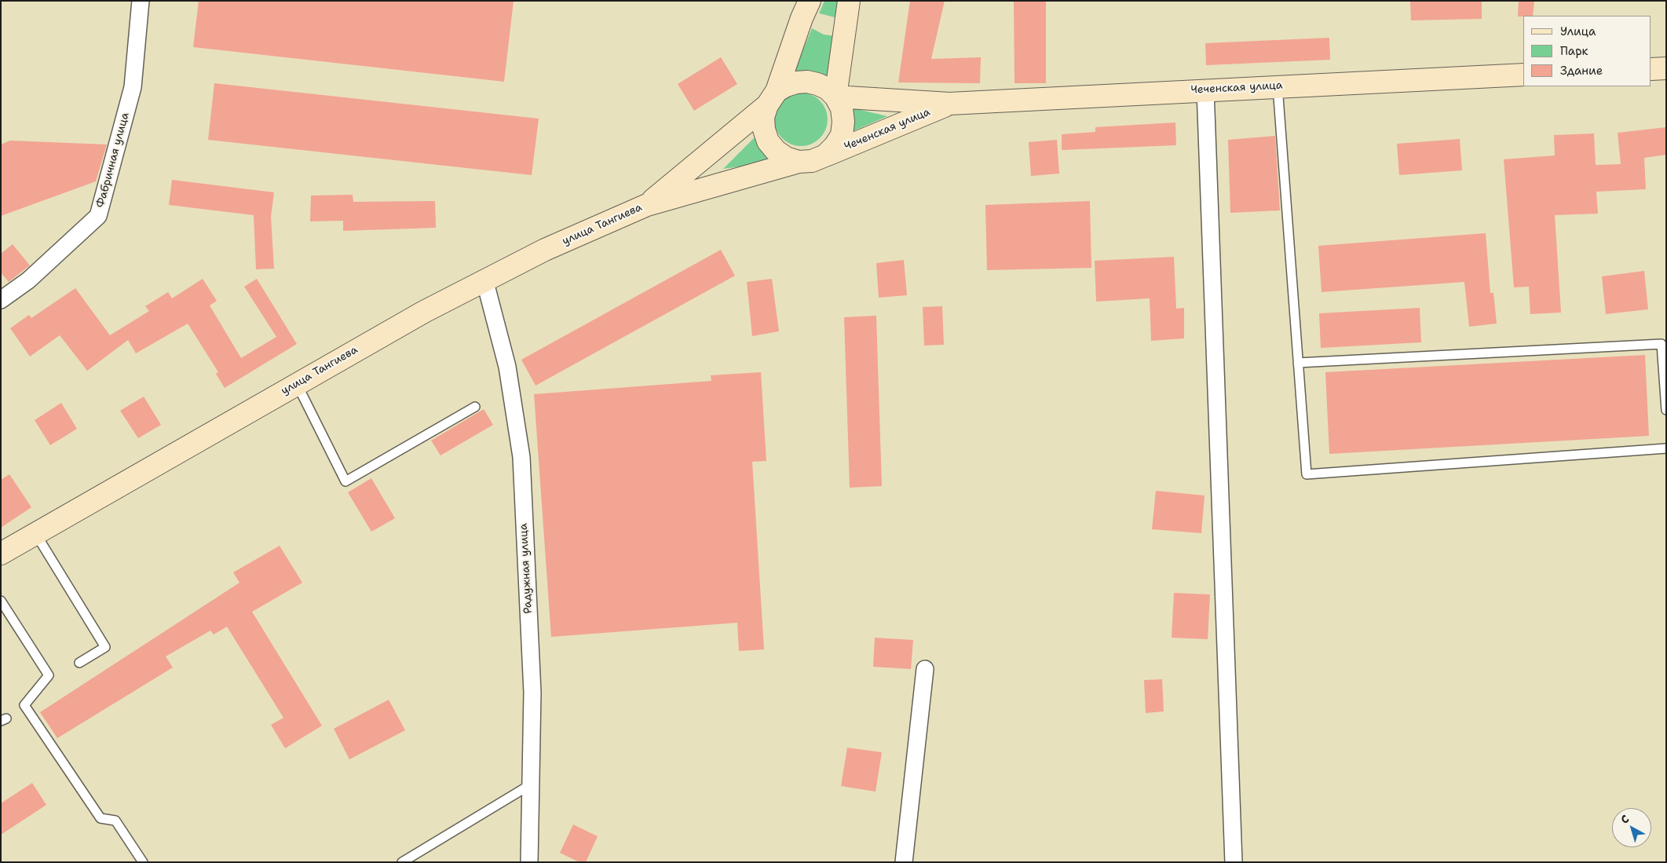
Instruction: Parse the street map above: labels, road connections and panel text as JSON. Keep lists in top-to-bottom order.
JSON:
{
  "streets": {
    "main road": ["Чеченская улица", "улица Тангиева"],
    "street": ["Фабричная улица", "Радужная улица"]
  },
  "crossings": [
    ["улица Тангиева", "Радужная улица"]
  ],
  "legend": ["Улица", "Парк", "Здание"],
  "north": "top left"
}
